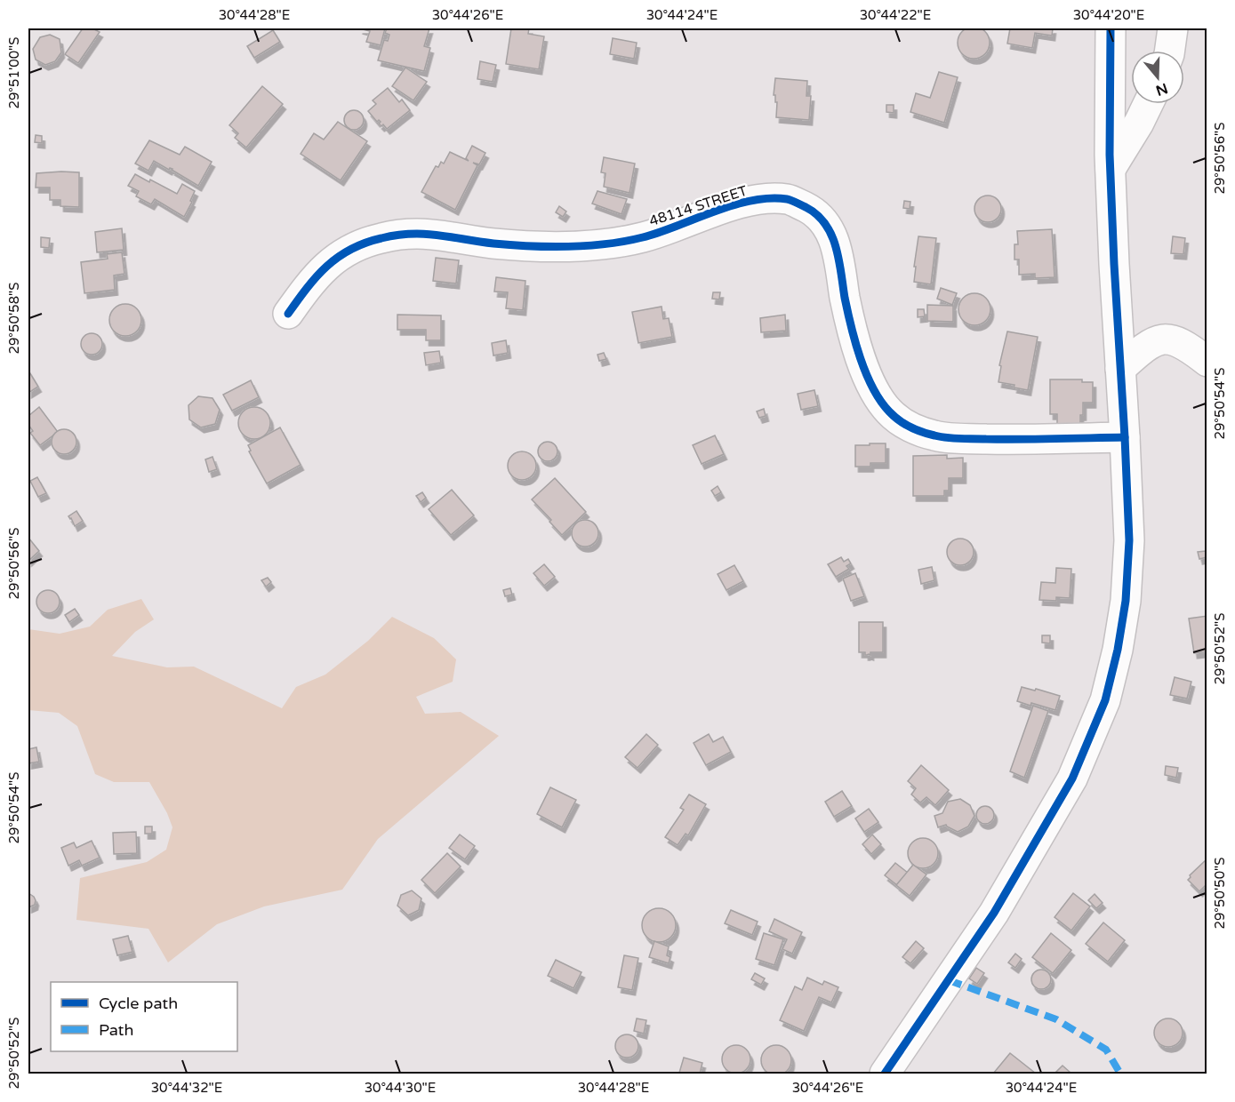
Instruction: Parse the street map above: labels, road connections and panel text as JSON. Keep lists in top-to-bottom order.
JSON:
{
  "streets": {
    "street": ["48114 STREET"]
  },
  "legend": ["Cycle path", "Path"],
  "north": "bottom",
  "coordinates": [
    "30°44'28\"E",
    "30°44'26\"E",
    "30°44'24\"E",
    "30°44'22\"E",
    "30°44'20\"E",
    "29°51'00\"S",
    "29°50'56\"S",
    "29°50'58\"S",
    "29°50'54\"S",
    "29°50'52\"S",
    "29°50'50\"S",
    "30°44'32\"E",
    "30°44'30\"E"
  ]
}
